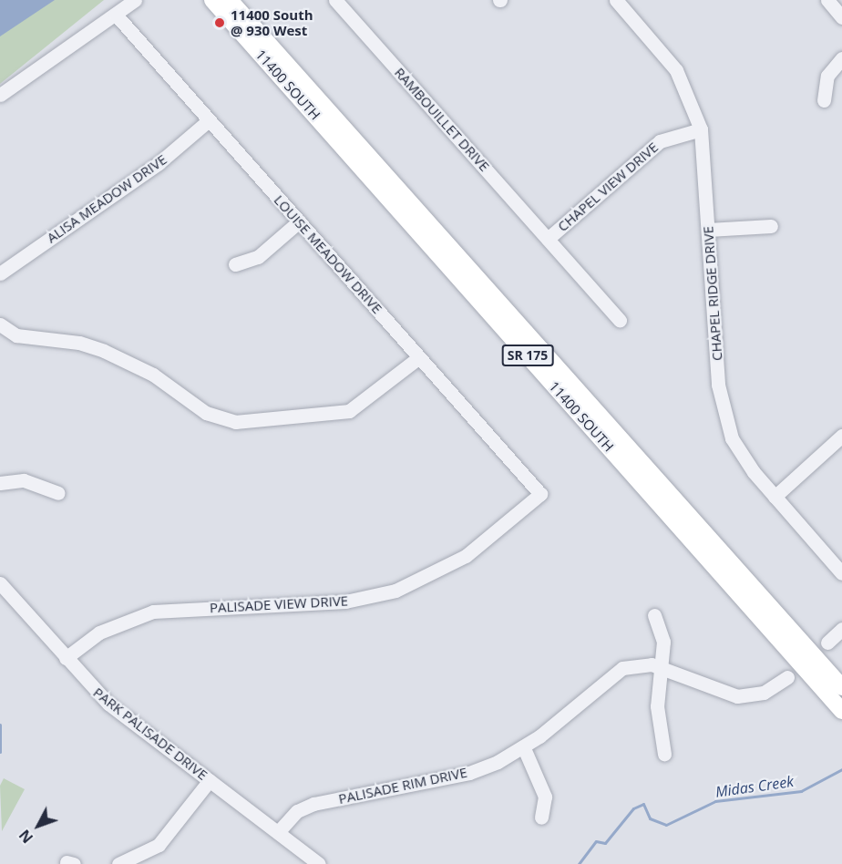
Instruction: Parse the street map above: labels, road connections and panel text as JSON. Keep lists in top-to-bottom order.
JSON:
{
  "streets": {
    "main road": ["11400 SOUTH", "SR 175"],
    "street": [
      "RAMBOUILLET DRIVE",
      "CHAPEL VIEW DRIVE",
      "ALISA MEADOW DRIVE",
      "LOUISE MEADOW DRIVE",
      "CHAPEL RIDGE DRIVE",
      "PALISADE VIEW DRIVE",
      "PARK PALISADE DRIVE",
      "PALISADE RIM DRIVE"
    ]
  },
  "crossings": [
    ["RAMBOUILLET DRIVE", "CHAPEL VIEW DRIVE"],
    ["CHAPEL VIEW DRIVE", "CHAPEL RIDGE DRIVE"],
    ["ALISA MEADOW DRIVE", "LOUISE MEADOW DRIVE"],
    ["LOUISE MEADOW DRIVE", "PALISADE VIEW DRIVE"],
    ["PALISADE VIEW DRIVE", "PARK PALISADE DRIVE"],
    ["PARK PALISADE DRIVE", "PALISADE RIM DRIVE"]
  ],
  "water": ["Midas Creek"],
  "places": ["11400 South @ 930 West"],
  "north": "bottom left"
}
